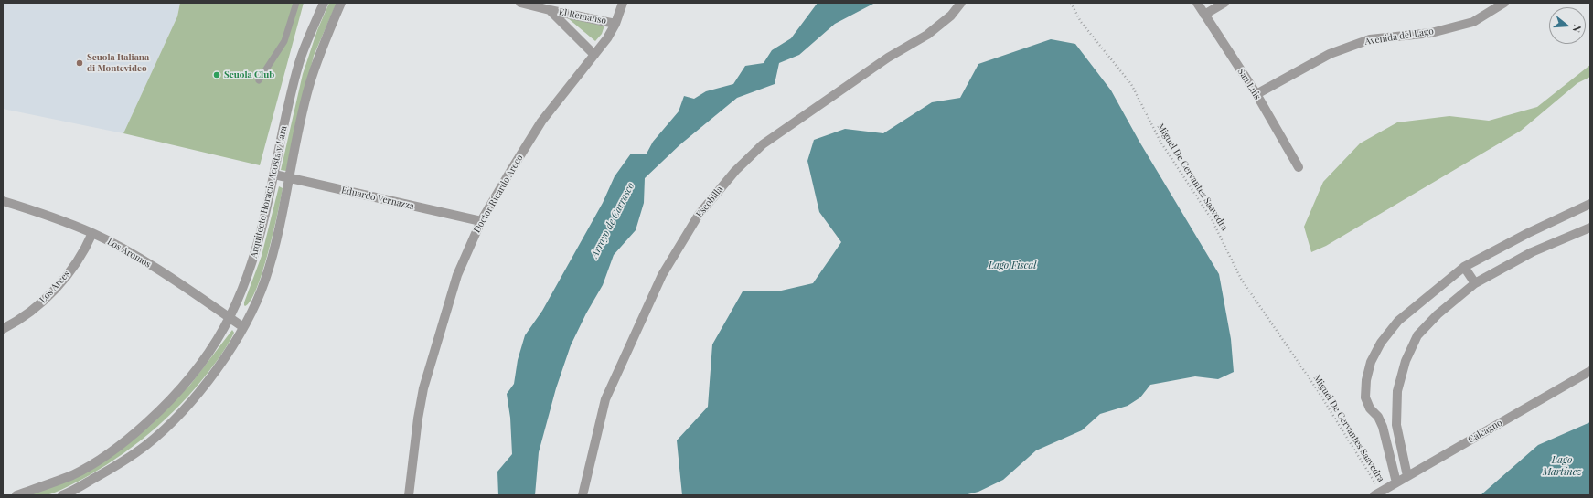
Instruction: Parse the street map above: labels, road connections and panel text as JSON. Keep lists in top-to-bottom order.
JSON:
{
  "streets": {
    "street": [
      "El Remanso",
      "Avenida del Lago",
      "San Luis",
      "Arquitecto Horacio Acosta y Lara",
      "Doctor Ricardo Areco",
      "Eduardo Vernazza",
      "Escobilla",
      "Los Aromos",
      "Los Arces",
      "Calcagno"
    ],
    "path": ["Miguel De Cervantes Saavedra"]
  },
  "crossings": [
    ["El Remanso", "Doctor Ricardo Areco"],
    ["Avenida del Lago", "San Luis"],
    ["Miguel De Cervantes Saavedra", "Calcagno"],
    ["Arquitecto Horacio Acosta y Lara", "Eduardo Vernazza"],
    ["Arquitecto Horacio Acosta y Lara", "Los Aromos"],
    ["Doctor Ricardo Areco", "Eduardo Vernazza"],
    ["Los Aromos", "Los Arces"]
  ],
  "water": ["Arroyo de Carrasco", "Lago Fiscal", "Lago Martínez"],
  "places": ["Scuola Italiana di Montevideo", "Scuola Club"],
  "north": "right"
}
